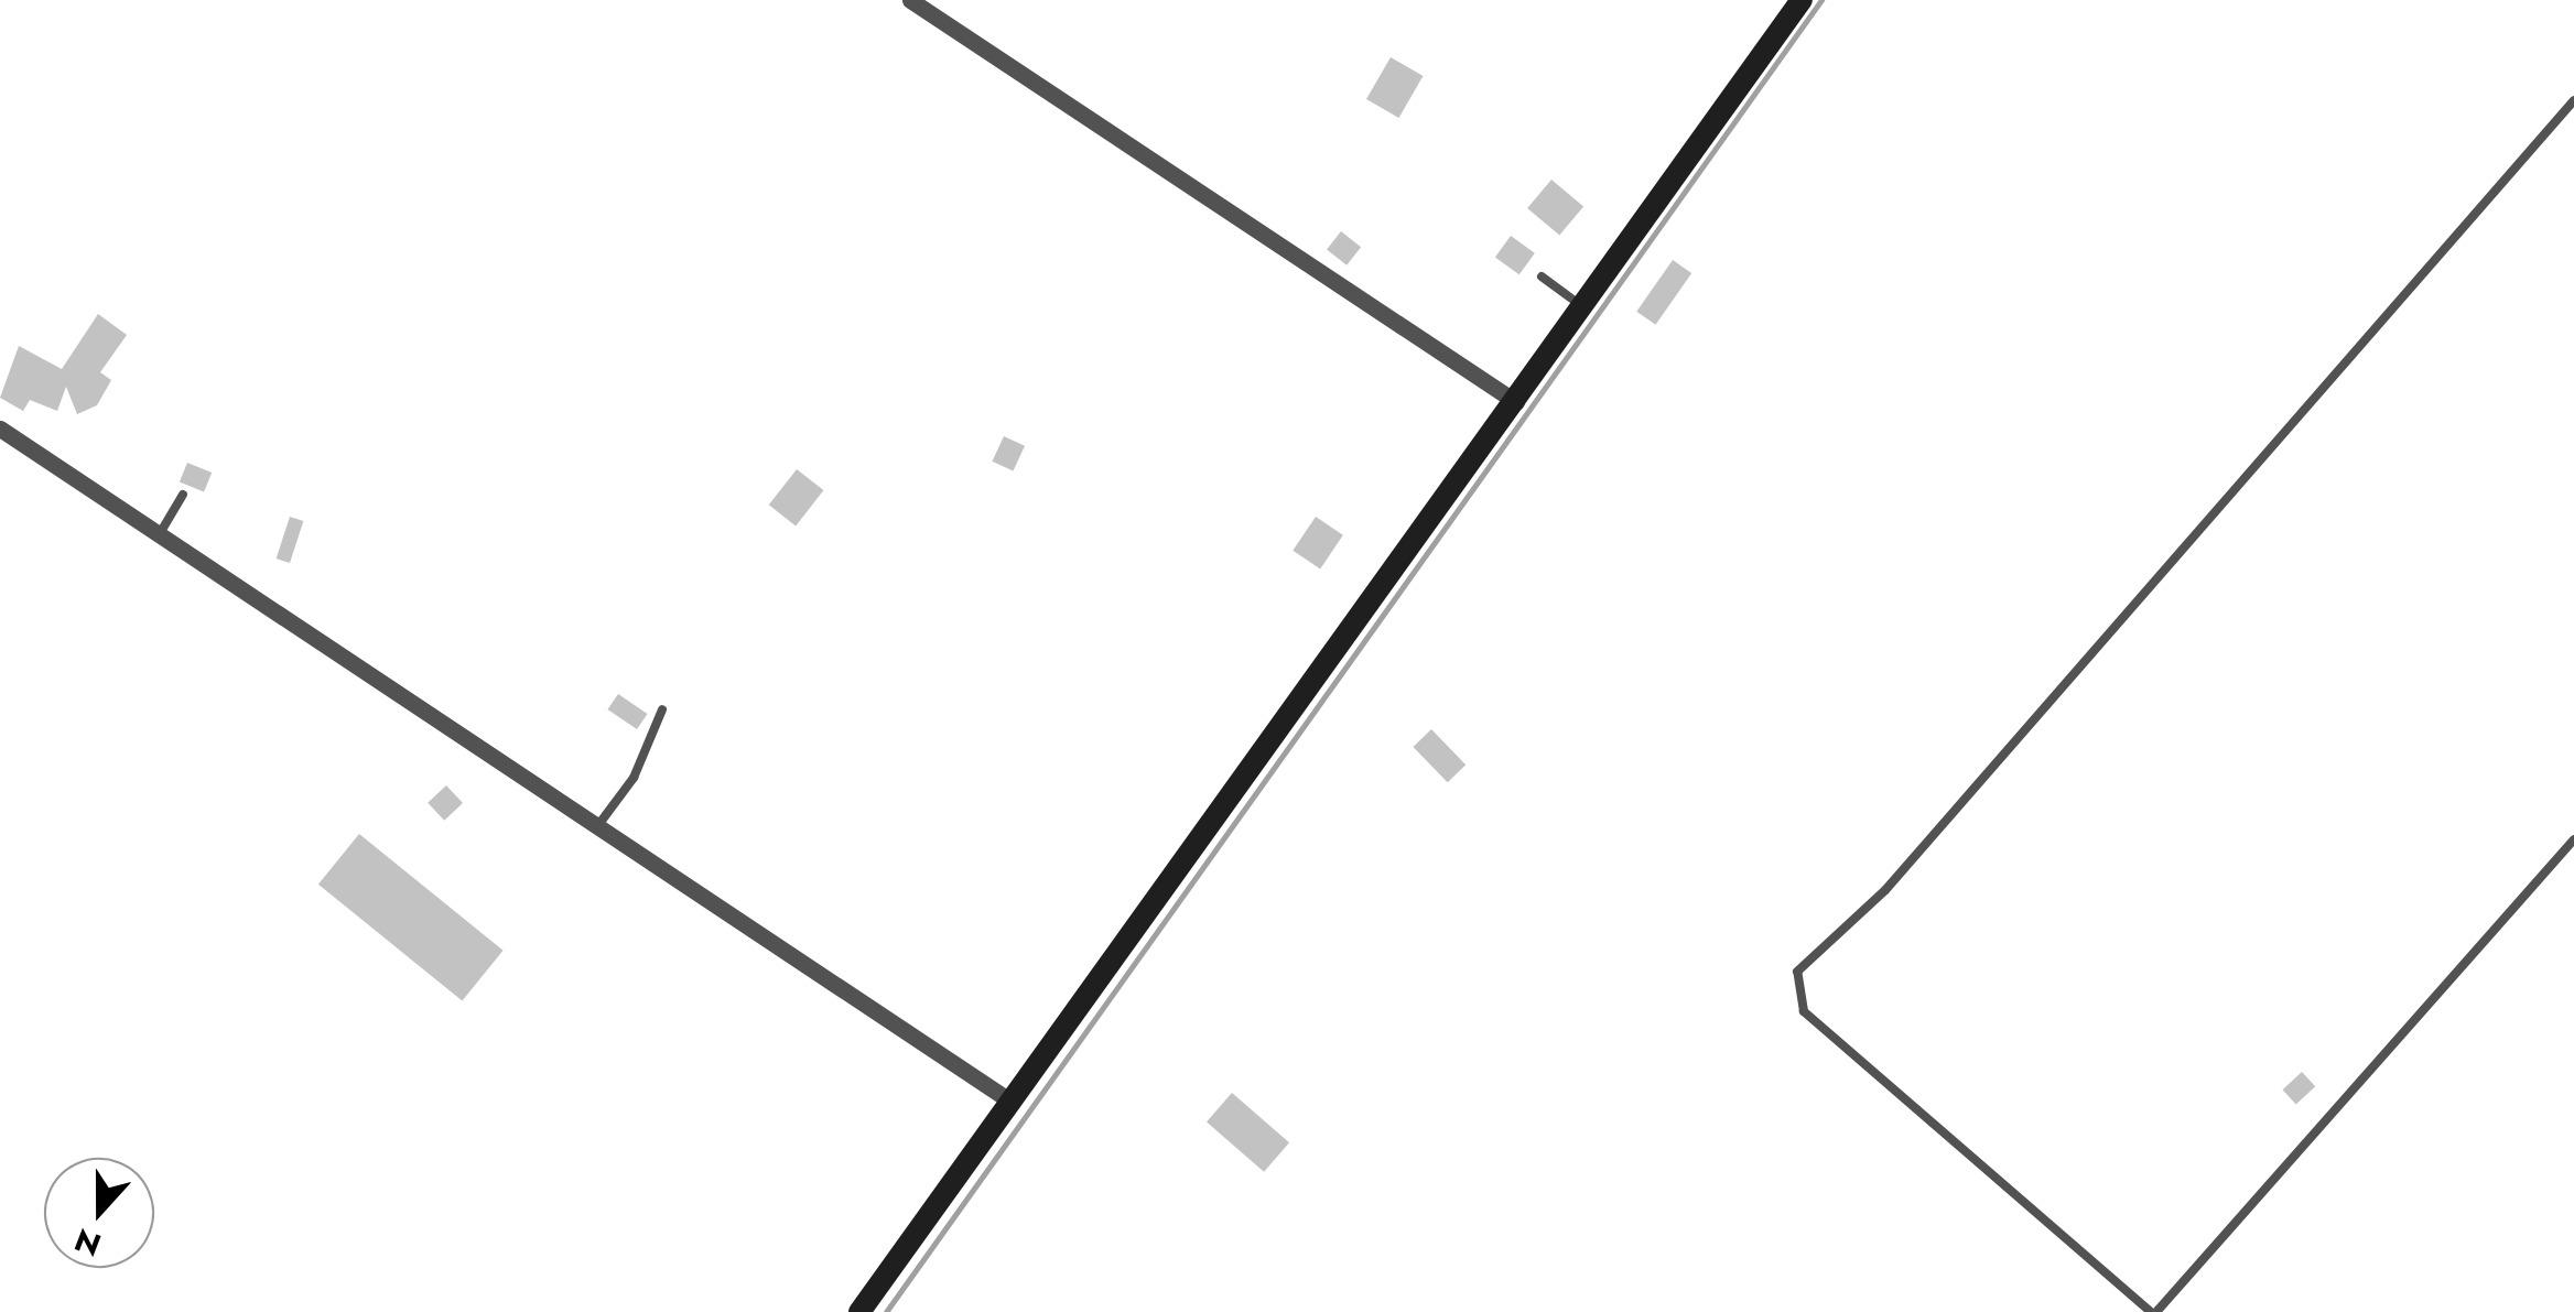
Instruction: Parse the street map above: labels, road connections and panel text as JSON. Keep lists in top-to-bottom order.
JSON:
{
  "north": "bottom"
}
